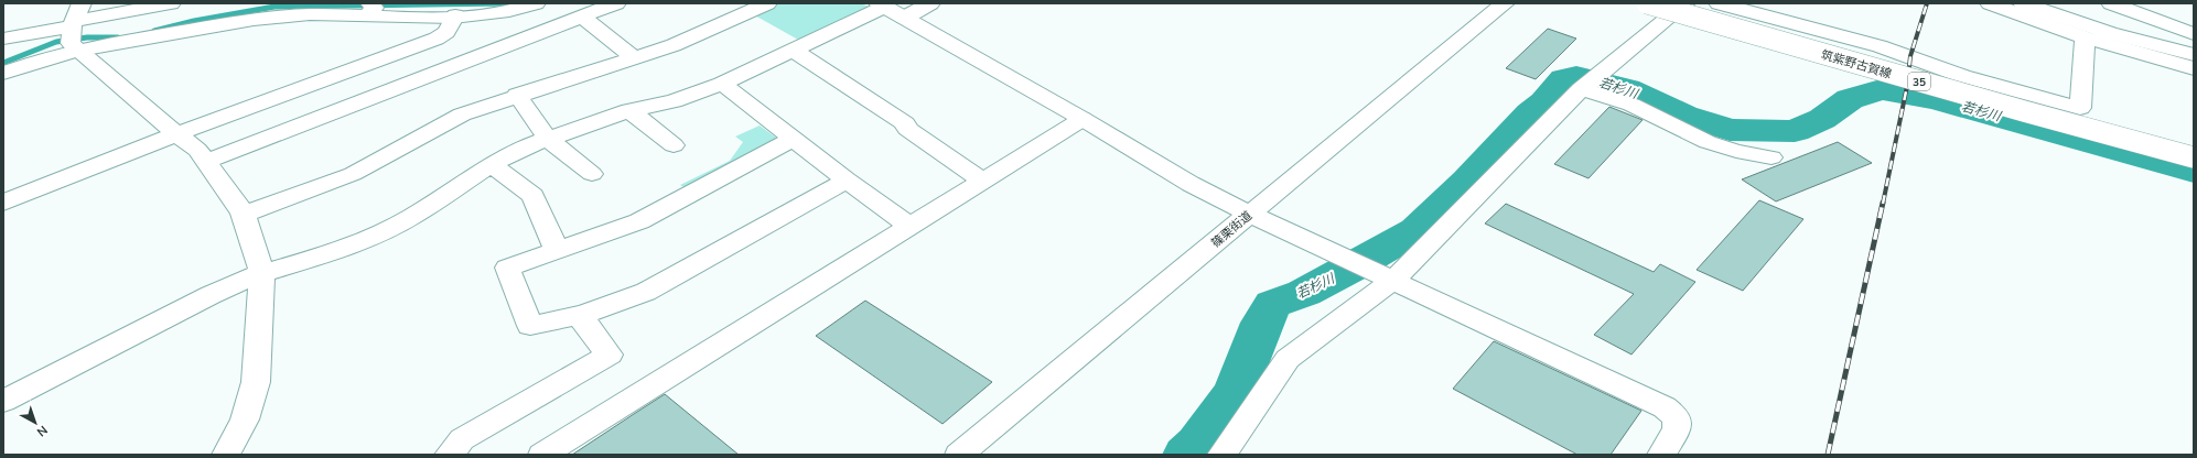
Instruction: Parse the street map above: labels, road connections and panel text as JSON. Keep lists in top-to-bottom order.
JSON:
{
  "streets": {
    "street": ["筑紫野古賀線", "35", "篠栗街道"]
  },
  "water": ["若杉川"],
  "north": "bottom right"
}
